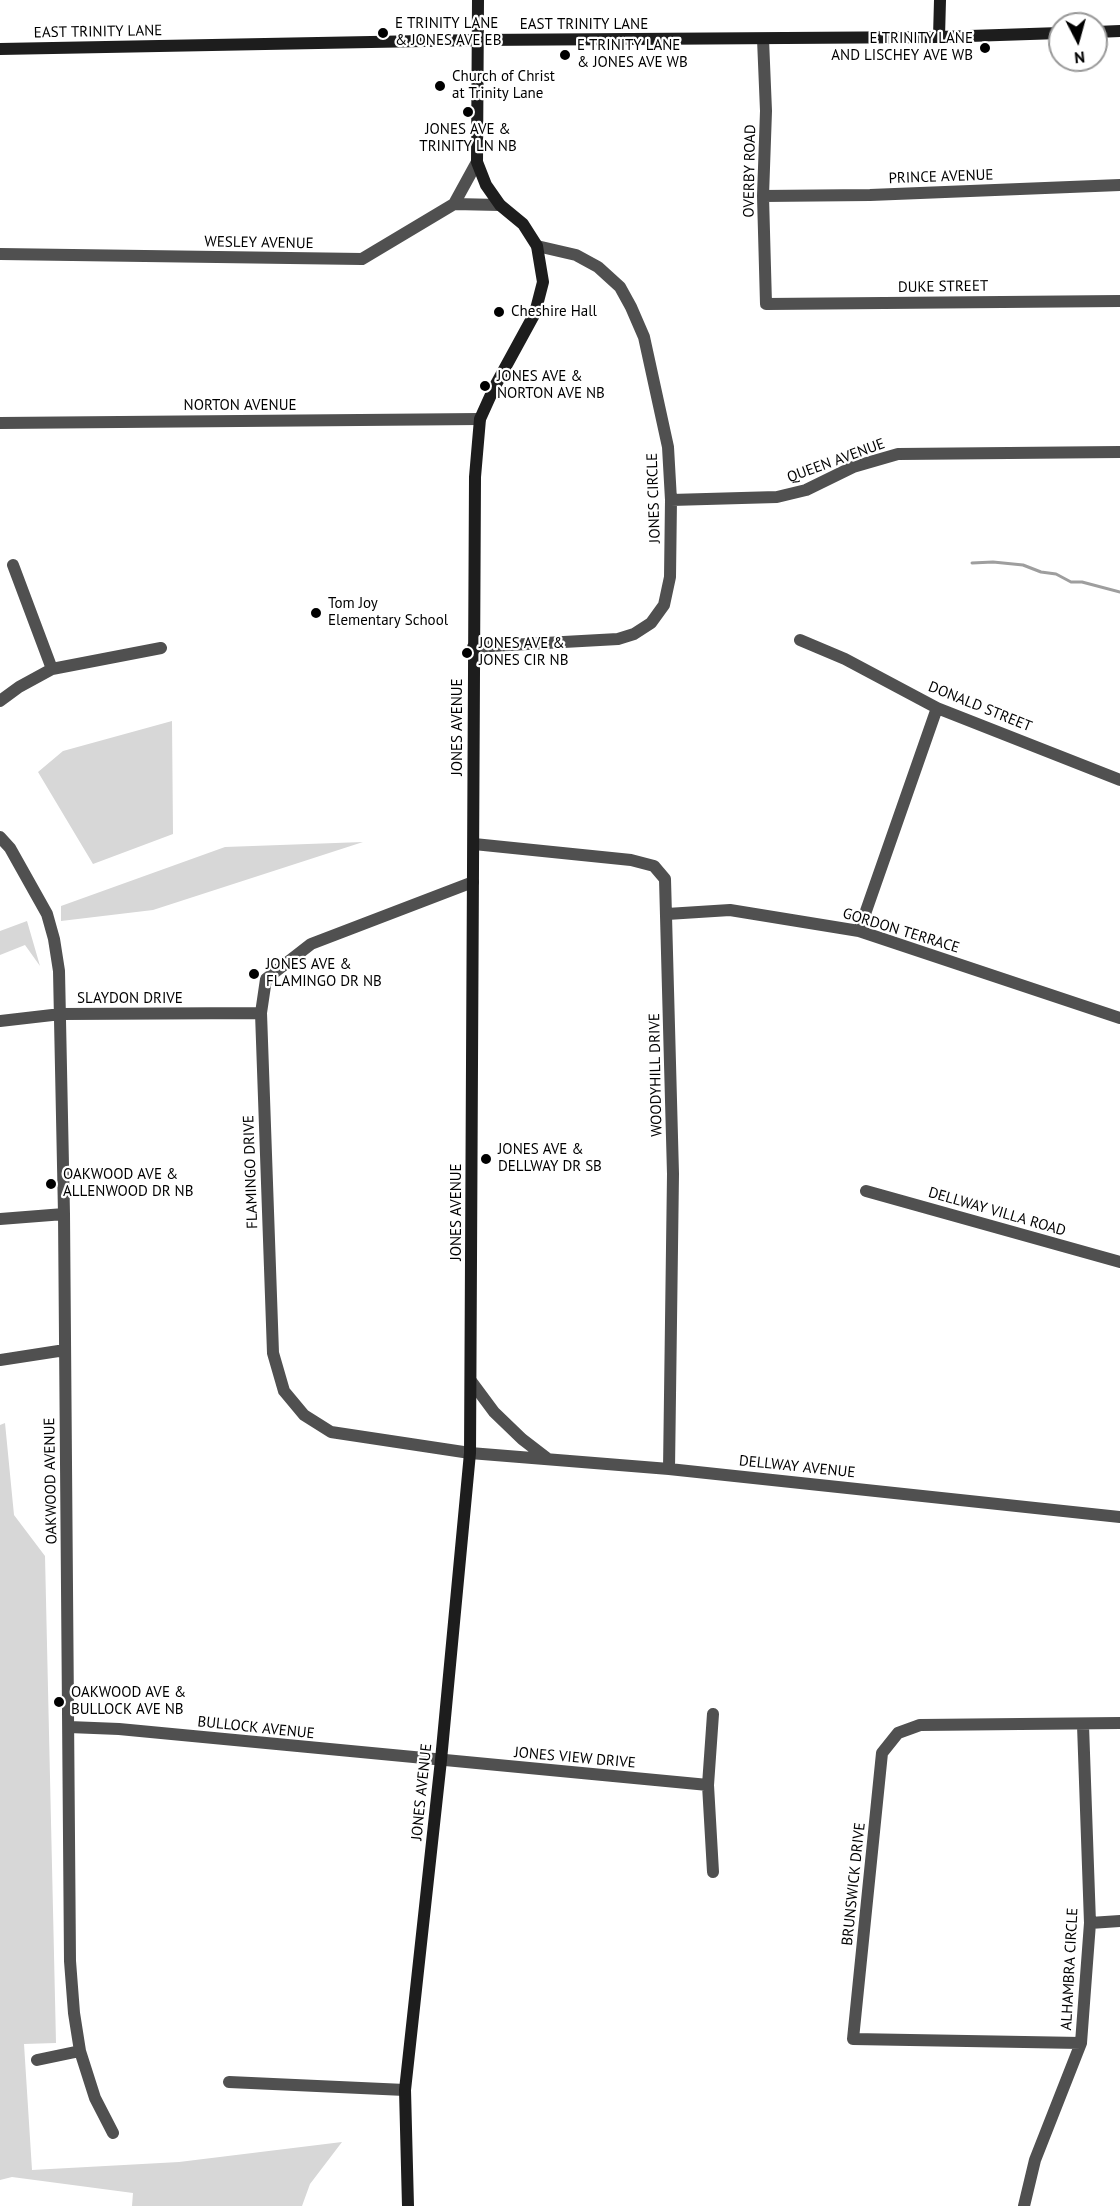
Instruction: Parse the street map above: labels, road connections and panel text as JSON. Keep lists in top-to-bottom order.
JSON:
{
  "streets": {
    "street": [
      "EAST TRINITY LANE",
      "OVERBY ROAD",
      "PRINCE AVENUE",
      "WESLEY AVENUE",
      "DUKE STREET",
      "NORTON AVENUE",
      "QUEEN AVENUE",
      "JONES CIRCLE",
      "DONALD STREET",
      "JONES AVENUE",
      "GORDON TERRACE",
      "SLAYDON DRIVE",
      "WOODYHILL DRIVE",
      "FLAMINGO DRIVE",
      "DELLWAY VILLA ROAD",
      "DELLWAY AVENUE",
      "OAKWOOD AVENUE",
      "BULLOCK AVENUE",
      "JONES VIEW DRIVE",
      "BRUNSWICK DRIVE",
      "ALHAMBRA CIRCLE"
    ]
  },
  "crossings": [
    ["EAST TRINITY LANE", "OVERBY ROAD"],
    ["EAST TRINITY LANE", "JONES AVENUE"],
    ["OVERBY ROAD", "PRINCE AVENUE"],
    ["OVERBY ROAD", "DUKE STREET"],
    ["WESLEY AVENUE", "JONES AVENUE"],
    ["NORTON AVENUE", "JONES AVENUE"],
    ["QUEEN AVENUE", "JONES CIRCLE"],
    ["JONES CIRCLE", "JONES AVENUE"],
    ["JONES AVENUE", "WOODYHILL DRIVE"],
    ["JONES AVENUE", "FLAMINGO DRIVE"],
    ["JONES AVENUE", "DELLWAY AVENUE"],
    ["JONES AVENUE", "BULLOCK AVENUE"],
    ["JONES AVENUE", "JONES VIEW DRIVE"],
    ["GORDON TERRACE", "WOODYHILL DRIVE"],
    ["SLAYDON DRIVE", "FLAMINGO DRIVE"],
    ["SLAYDON DRIVE", "OAKWOOD AVENUE"],
    ["WOODYHILL DRIVE", "DELLWAY AVENUE"],
    ["FLAMINGO DRIVE", "DELLWAY AVENUE"],
    ["OAKWOOD AVENUE", "BULLOCK AVENUE"],
    ["BULLOCK AVENUE", "JONES VIEW DRIVE"],
    ["BRUNSWICK DRIVE", "ALHAMBRA CIRCLE"]
  ],
  "places": [
    "E TRINITY LANE & JONES AVE EB",
    "E TRINITY LANE AND LISCHEY AVE WB",
    "E TRINITY LANE & JONES AVE WB",
    "Church of Christ at Trinity Lane",
    "JONES AVE & TRINITY LN NB",
    "Cheshire Hall",
    "JONES AVE & NORTON AVE NB",
    "Tom Joy Elementary School",
    "JONES AVE & JONES CIR NB",
    "JONES AVE & FLAMINGO DR NB",
    "JONES AVE & DELLWAY DR SB",
    "OAKWOOD AVE & ALLENWOOD DR NB",
    "OAKWOOD AVE & BULLOCK AVE NB"
  ],
  "north": "bottom"
}
